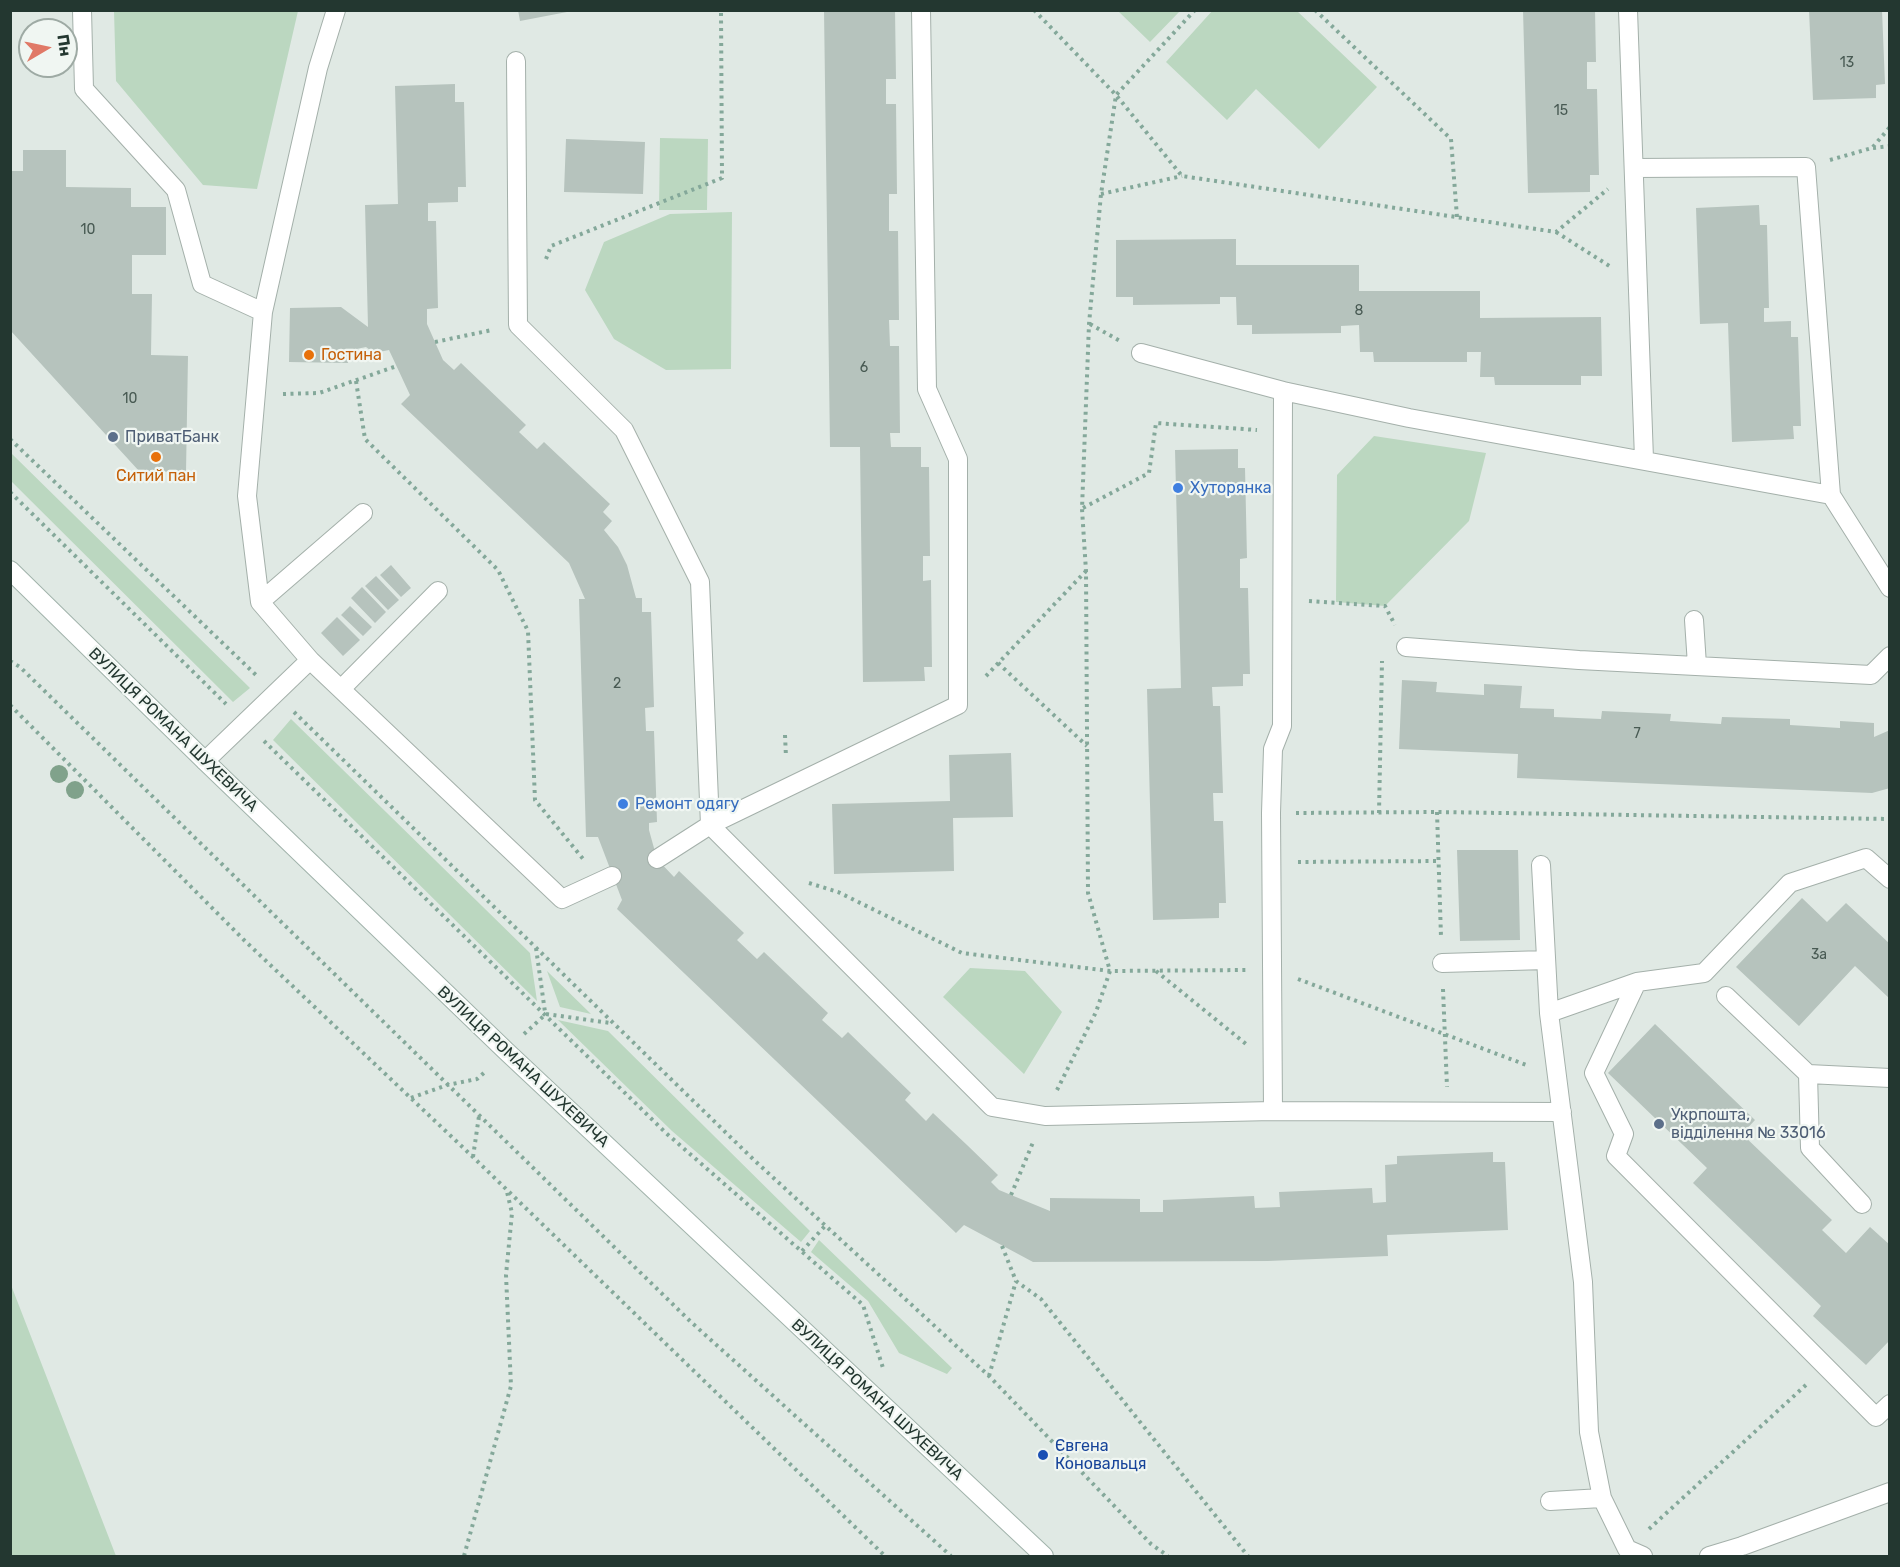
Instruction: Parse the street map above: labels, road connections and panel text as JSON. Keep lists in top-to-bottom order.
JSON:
{
  "streets": {
    "main road": ["ВУЛИЦЯ РОМАНА ШУХЕВИЧА"]
  },
  "places": [
    "Гостина",
    "ПриватБанк",
    "Ситий пан",
    "Хуторянка",
    "Ремонт одягу",
    "Укрпошта, відділення № 33016",
    "Євгена Коновальця"
  ],
  "house_numbers": [
    "13",
    "15",
    "10",
    "8",
    "6",
    "10",
    "2",
    "7",
    "3а"
  ],
  "north": "right"
}
